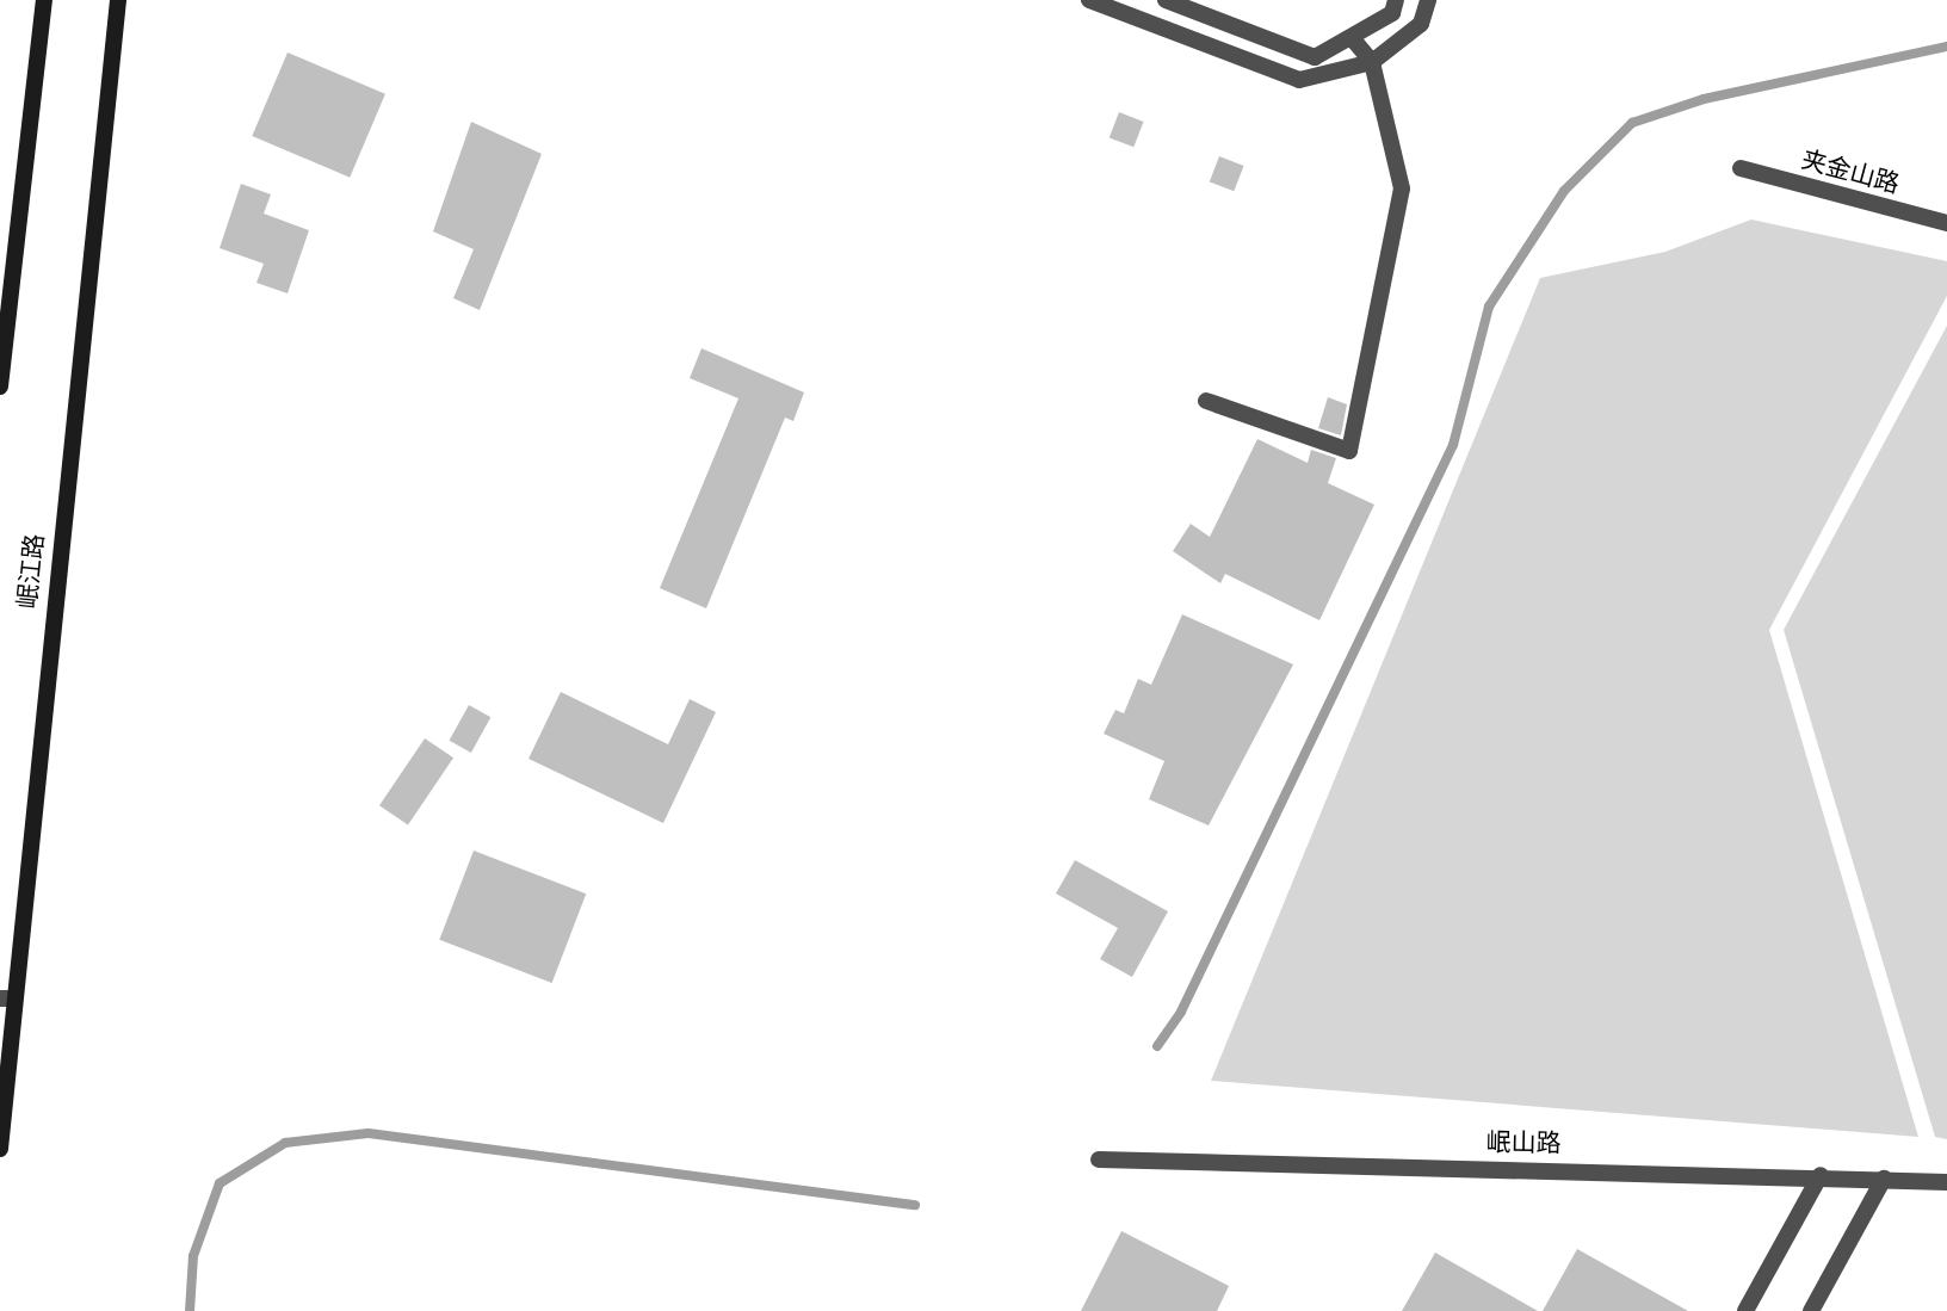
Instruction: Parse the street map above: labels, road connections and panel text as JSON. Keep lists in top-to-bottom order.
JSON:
{
  "streets": {
    "main road": ["岷江路"],
    "street": ["夹金山路", "岷山路"]
  }
}
